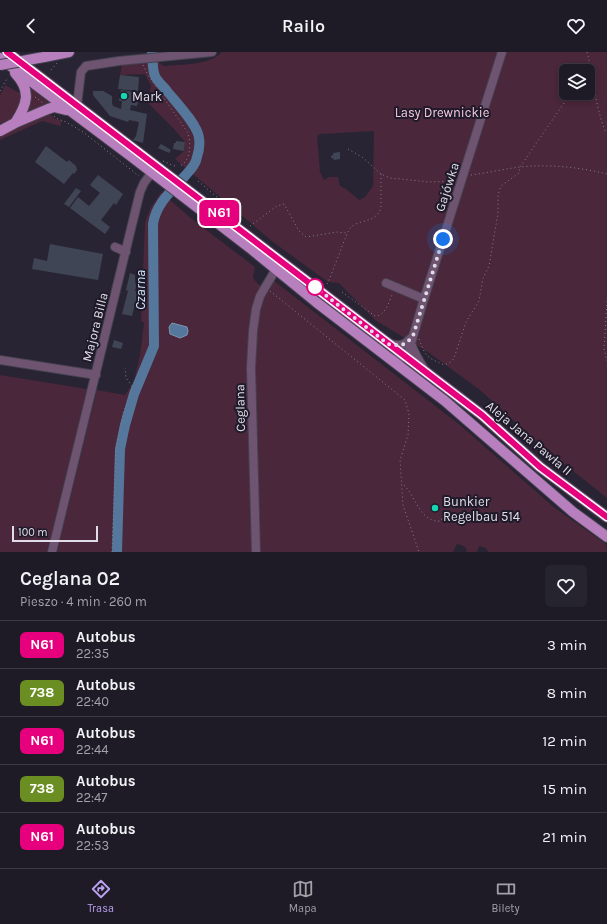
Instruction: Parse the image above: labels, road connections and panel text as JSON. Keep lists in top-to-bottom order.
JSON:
{
  "streets": {
    "main road": ["Aleja Jana Pawła II"],
    "street": ["Gajówka", "Majora Billa", "Ceglana"]
  },
  "crossings": [
    ["Gajówka", "Aleja Jana Pawła II"],
    ["Ceglana", "Aleja Jana Pawła II"]
  ],
  "water": ["Czarna"],
  "parks": ["Lasy Drewnickie"],
  "places": ["Mark", "Bunkier Regelbau 514"],
  "lines": ["bus line N61"],
  "scale_bar": "100 m",
  "page": {
    "header": "Railo",
    "on_map": "N61",
    "scale": "100 m",
    "heading": ["Ceglana 02", "Pieszo · 4 min · 260 m"],
    "list": [
      {
        "mark": "N61",
        "name": "Autobus",
        "note": "22:35",
        "value": "3 min"
      },
      {
        "mark": "738",
        "name": "Autobus",
        "note": "22:40",
        "value": "8 min"
      },
      {
        "mark": "N61",
        "name": "Autobus",
        "note": "22:44",
        "value": "12 min"
      },
      {
        "mark": "738",
        "name": "Autobus",
        "note": "22:47",
        "value": "15 min"
      },
      {
        "mark": "N61",
        "name": "Autobus",
        "note": "22:53",
        "value": "21 min"
      }
    ],
    "tabs": ["Trasa", "Mapa", "Bilety"]
  }
}
